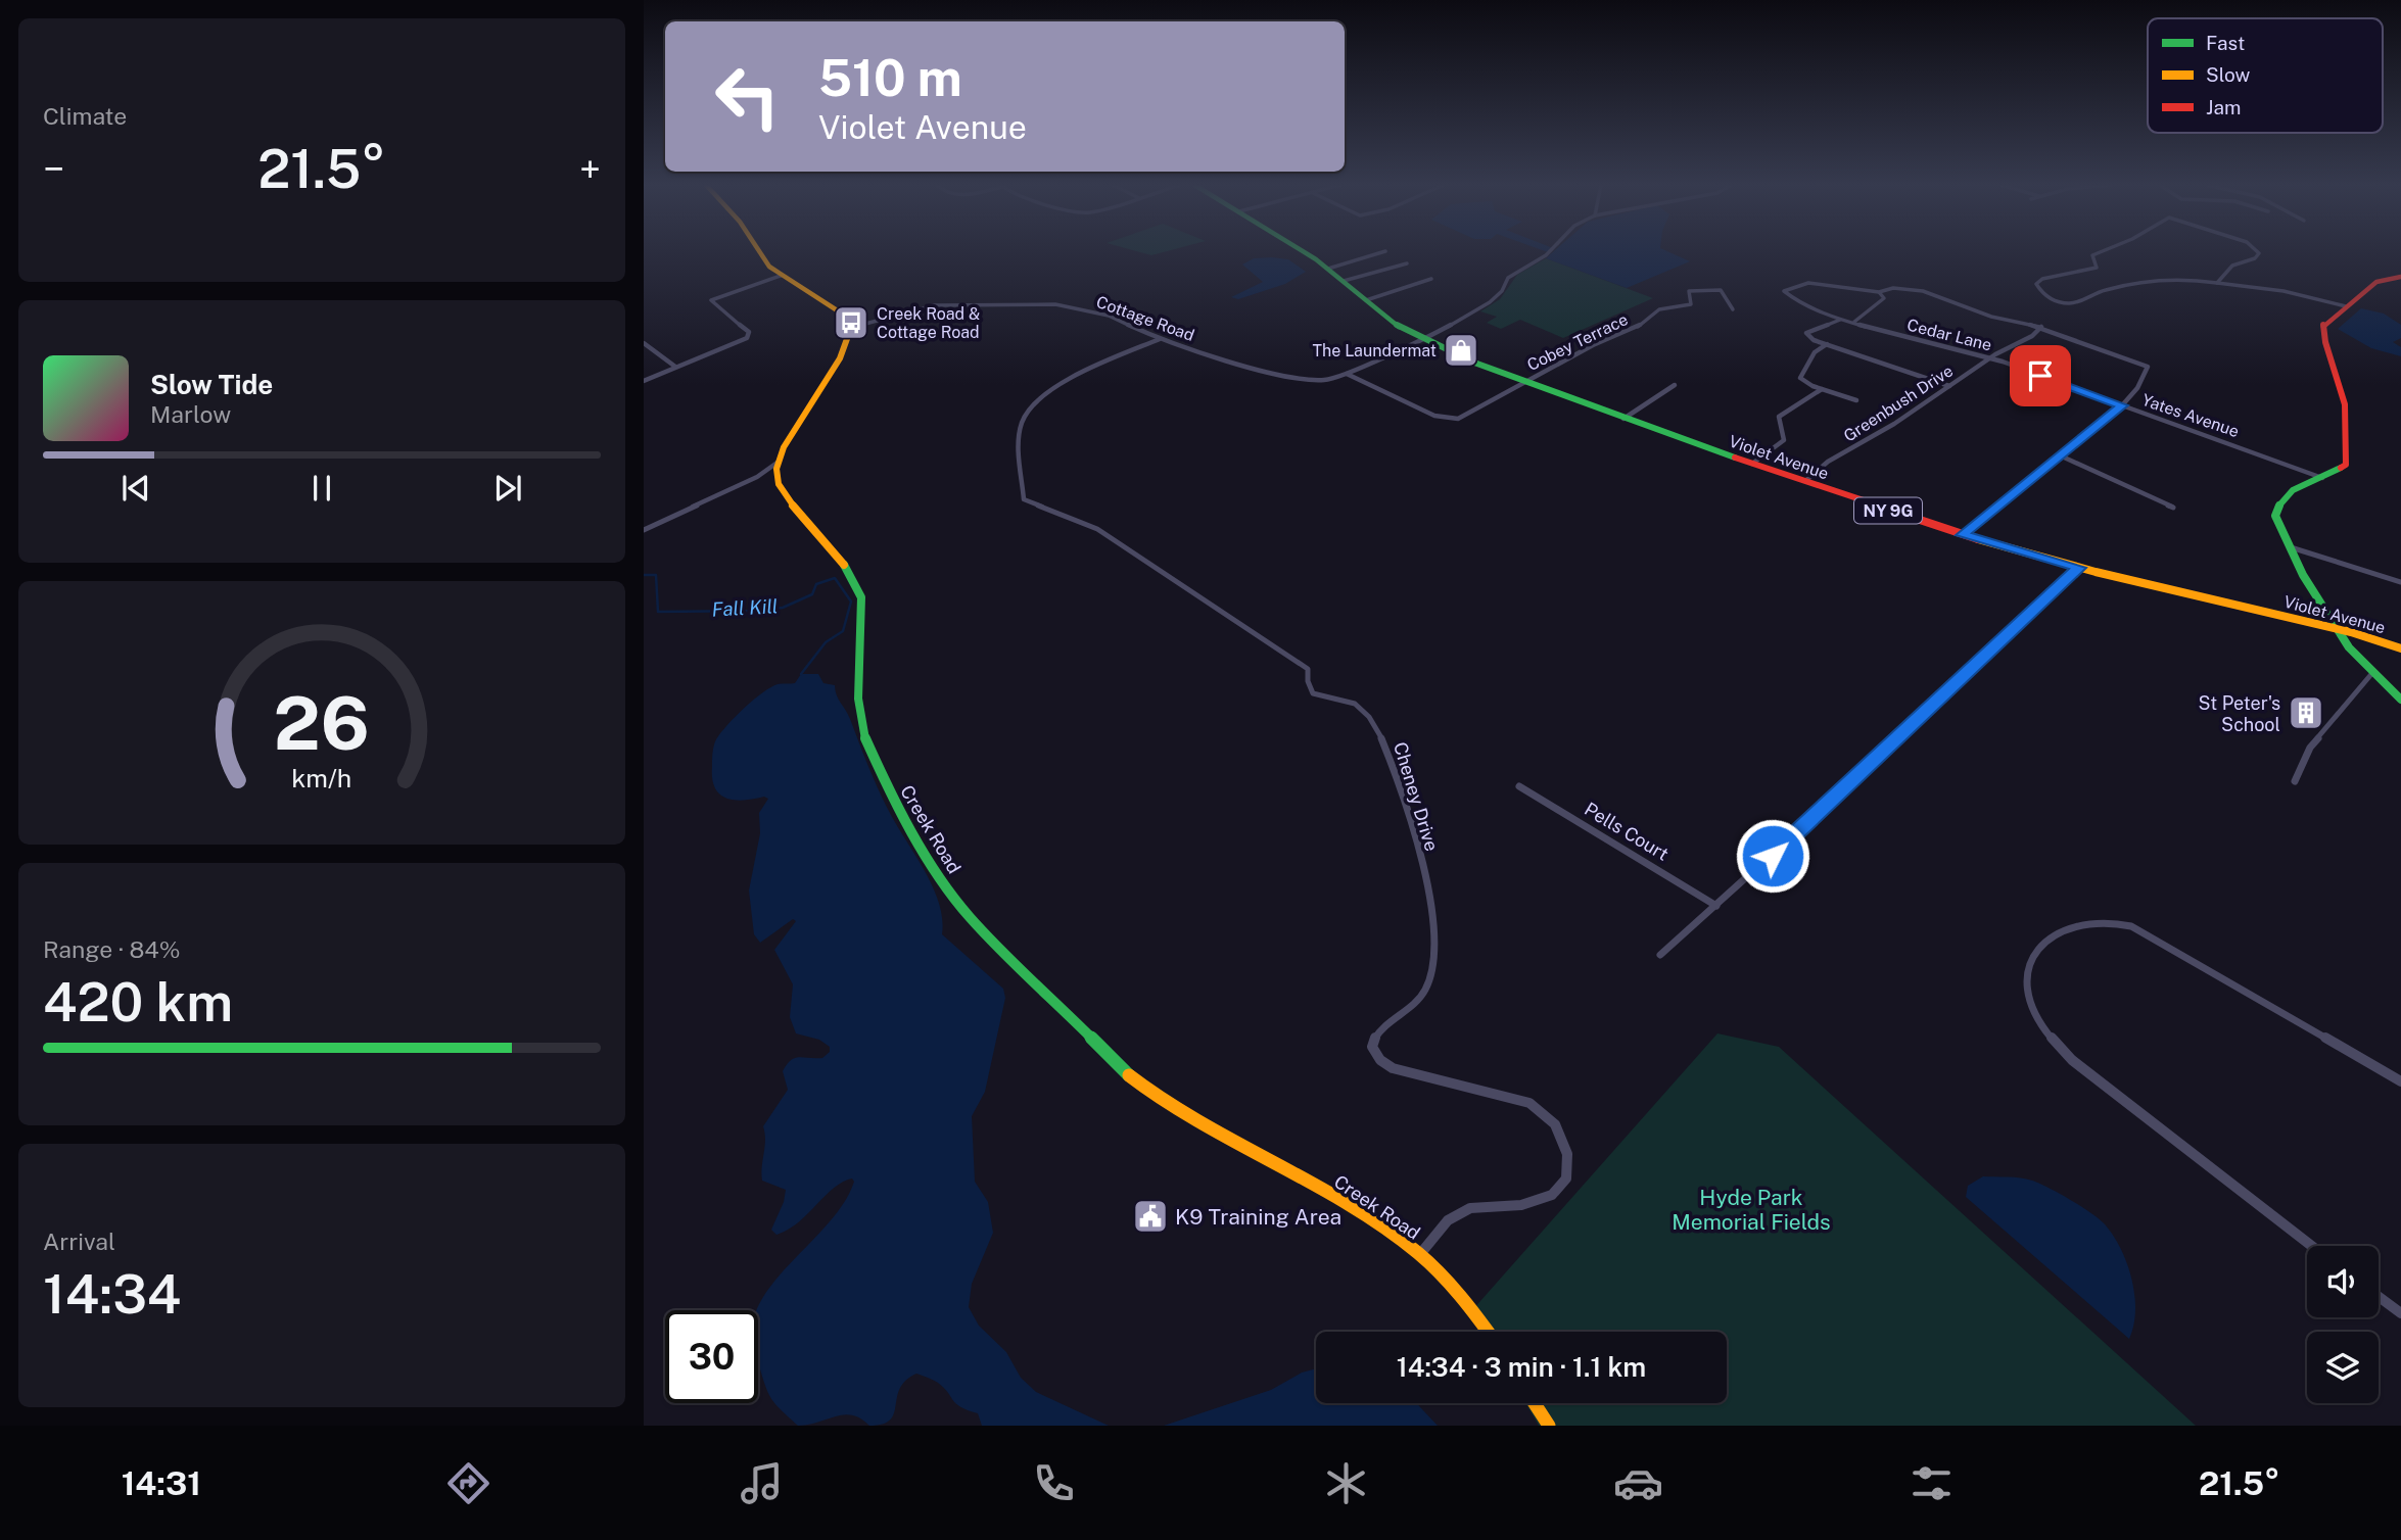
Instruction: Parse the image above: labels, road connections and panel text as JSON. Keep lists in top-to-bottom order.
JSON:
{
  "streets": {
    "street": [
      "Cottage Road",
      "Cedar Lane",
      "Cobey Terrace",
      "Greenbush Drive",
      "Yates Avenue",
      "Violet Avenue",
      "NY 9G",
      "Cheney Drive",
      "Creek Road",
      "Pells Court"
    ]
  },
  "crossings": [
    ["Cottage Road", "Violet Avenue"],
    ["Cottage Road", "Cheney Drive"],
    ["Cedar Lane", "Greenbush Drive"],
    ["Cedar Lane", "Yates Avenue"],
    ["Cobey Terrace", "Violet Avenue"],
    ["Greenbush Drive", "Violet Avenue"],
    ["Yates Avenue", "Violet Avenue"],
    ["Cheney Drive", "Creek Road"]
  ],
  "water": ["Fall Kill"],
  "parks": ["Hyde Park Memorial Fields"],
  "places": {
    "bus stop": ["Creek Road & Cottage Road"],
    "shop": ["The Laundermat"],
    "building": ["St Peter's School"],
    "public building": ["K9 Training Area"]
  },
  "legend": ["Fast", "Slow", "Jam"],
  "page": {
    "tile": [
      "Climate",
      ["Range · 84%", "420 km"],
      ["Arrival", "14:34"]
    ],
    "turn": ["510 m", "Violet Avenue"],
    "heat": ["−", "21.5°", "+"],
    "song": ["Slow Tide", "Marlow"],
    "limit": "30",
    "trip": "14:34 · 3 min · 1.1 km",
    "tabs": ["14:31", "21.5°"],
    "gauge": ["26", "km/h"]
  }
}
